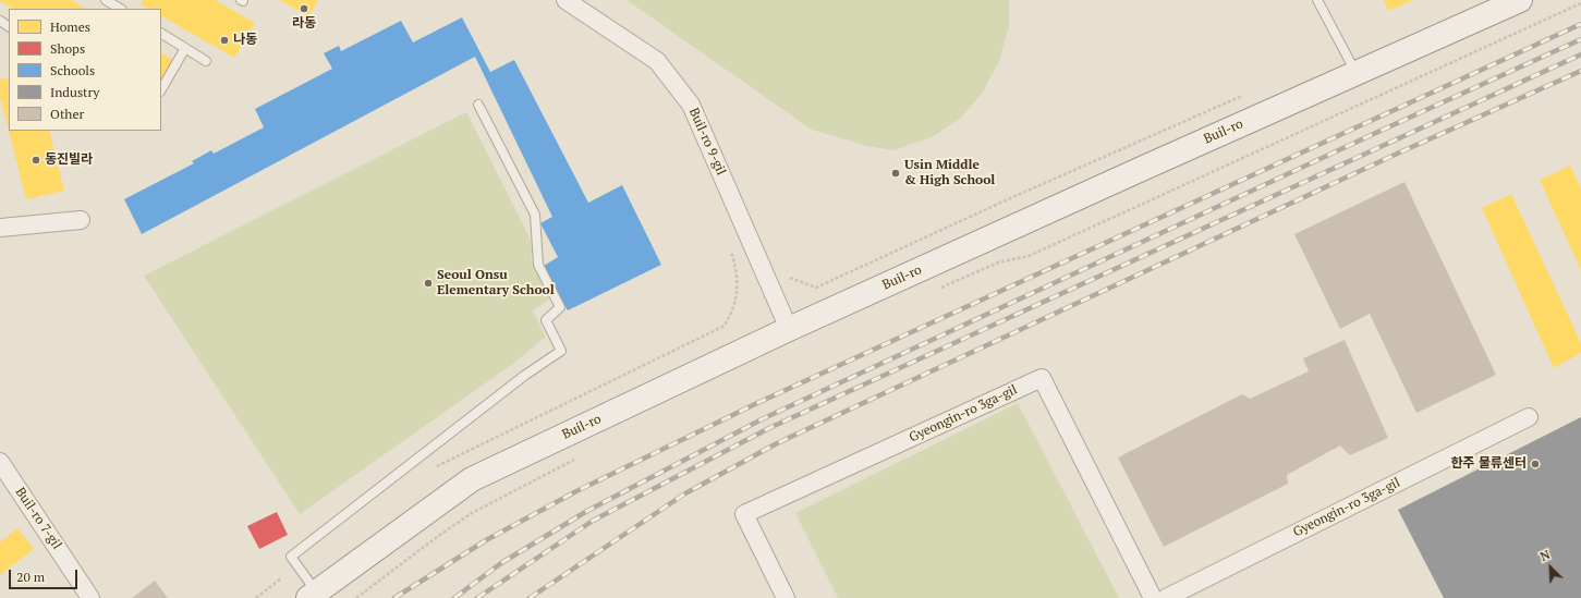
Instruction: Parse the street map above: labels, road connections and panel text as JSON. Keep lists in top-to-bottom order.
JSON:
{
  "streets": {
    "street": [
      "Buil-ro",
      "Buil-ro 9-gil",
      "Gyeongin-ro 3ga-gil",
      "Buil-ro 7-gil"
    ]
  },
  "crossings": [
    ["Buil-ro", "Buil-ro 9-gil"]
  ],
  "places": [
    "라동",
    "나동",
    "동진빌라",
    "Usin Middle & High School",
    "Seoul Onsu Elementary School",
    "한주 물류센터"
  ],
  "legend": [
    "Homes",
    "Shops",
    "Schools",
    "Industry",
    "Other"
  ],
  "scale_bar": "20 m",
  "north": "top left"
}
